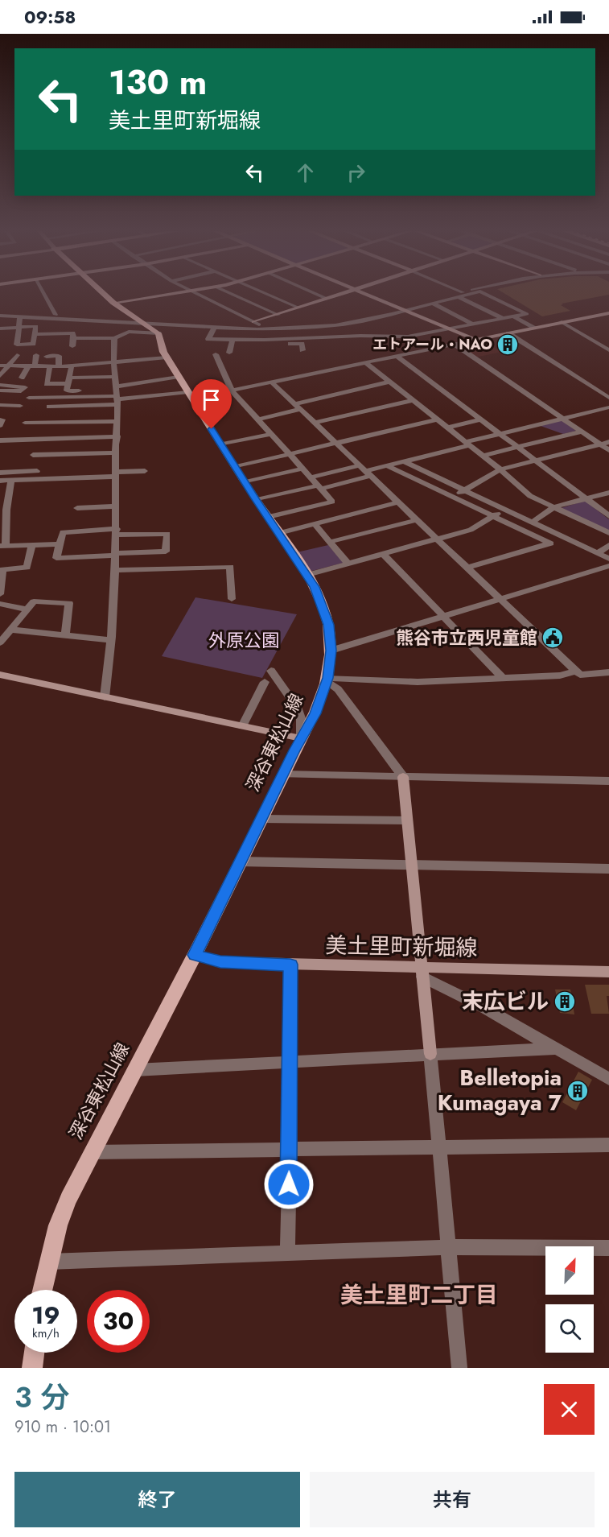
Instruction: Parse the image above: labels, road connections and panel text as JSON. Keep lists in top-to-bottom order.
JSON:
{
  "streets": {
    "main road": ["深谷東松山線"],
    "street": ["美土里町新堀線"]
  },
  "crossings": [
    ["深谷東松山線", "美土里町新堀線"]
  ],
  "districts": ["美土里町二丁目"],
  "parks": ["外原公園"],
  "places": {
    "building": ["エトアール・NAO", "末広ビル", "Belletopia Kumagaya 7"],
    "public building": ["熊谷市立西児童館"]
  },
  "north": "top right",
  "page": {
    "status": "09:58",
    "turn": ["130 m", "美土里町新堀線"],
    "speed": "19 km/h",
    "limit": "30",
    "heading": ["3 分", "910 m · 10:01"],
    "buttons": ["終了", "共有"]
  }
}
